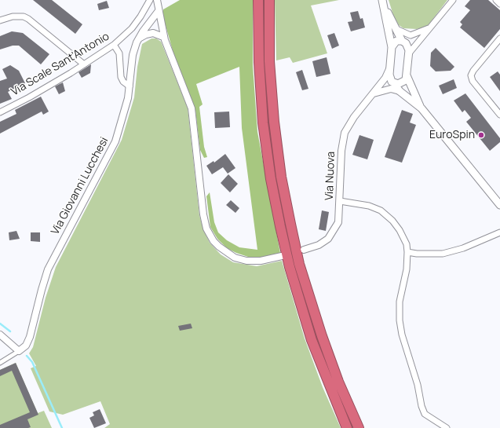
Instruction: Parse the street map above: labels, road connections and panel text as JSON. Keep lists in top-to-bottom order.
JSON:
{
  "streets": {
    "street": ["Via Scale Sant'Antonio", "Via Nuova", "Via Giovanni Lucchesi"]
  },
  "places": ["EuroSpin"]
}
